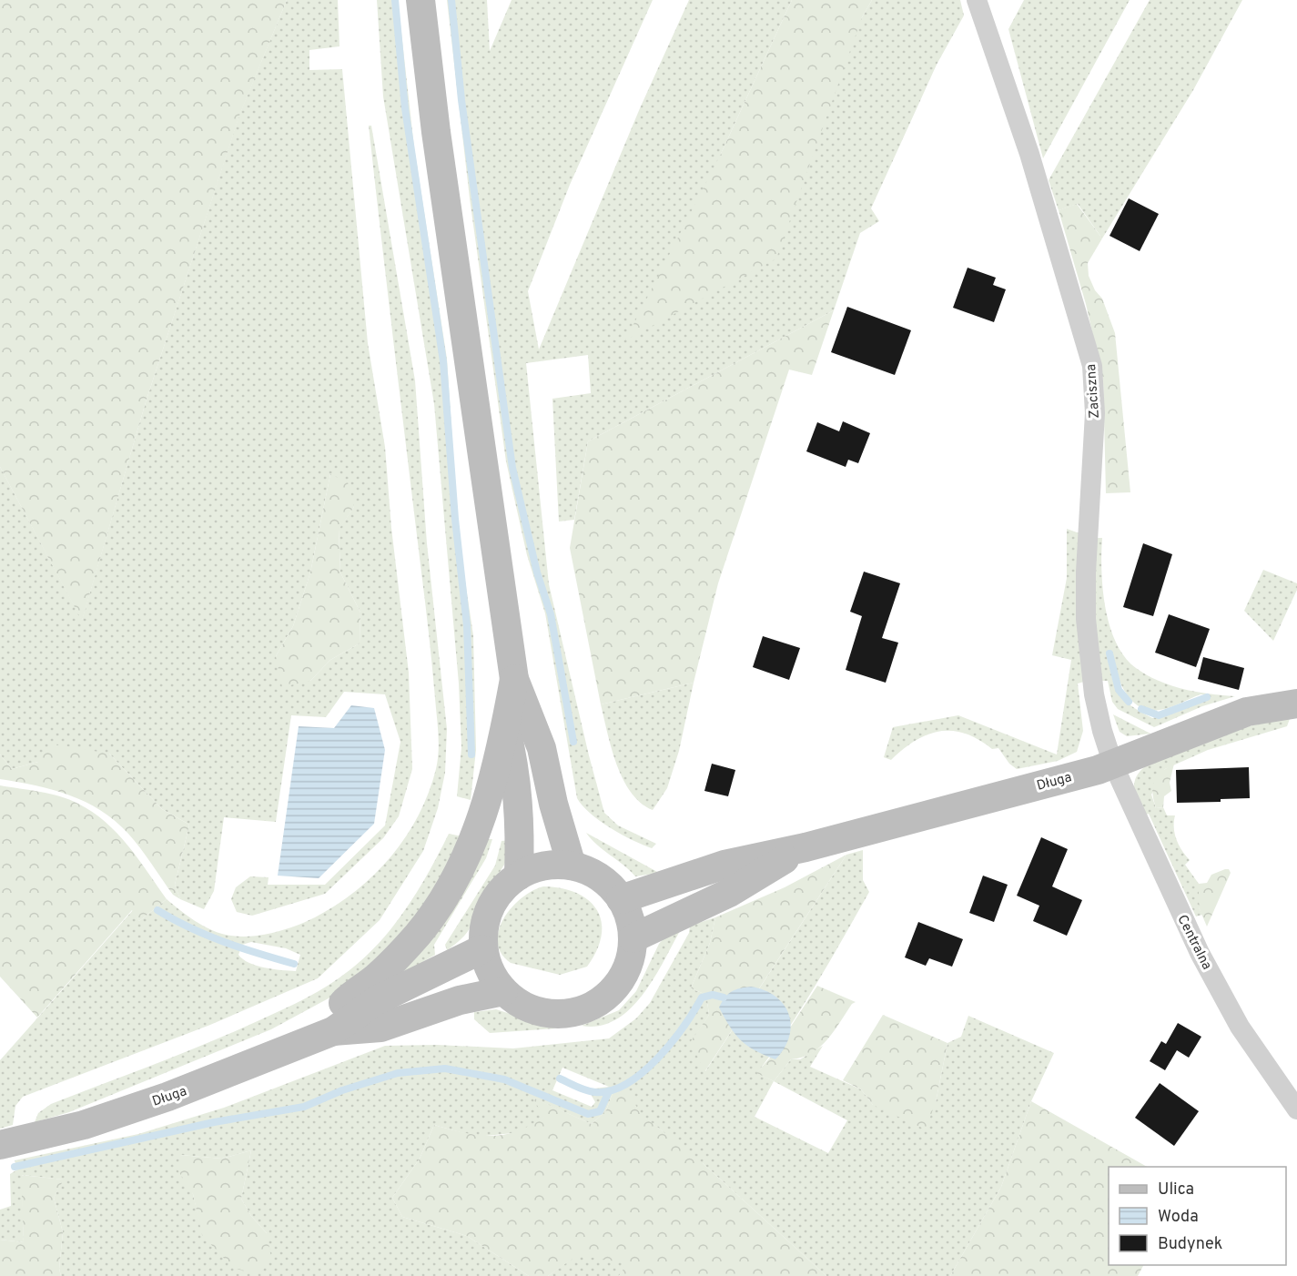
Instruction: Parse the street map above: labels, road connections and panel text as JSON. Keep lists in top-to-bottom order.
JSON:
{
  "streets": {
    "main road": ["Długa"],
    "street": ["Zaciszna", "Centralna"]
  },
  "crossings": [
    ["Zaciszna", "Długa"],
    ["Zaciszna", "Centralna"],
    ["Długa", "Centralna"]
  ],
  "legend": ["Ulica", "Woda", "Budynek"]
}
